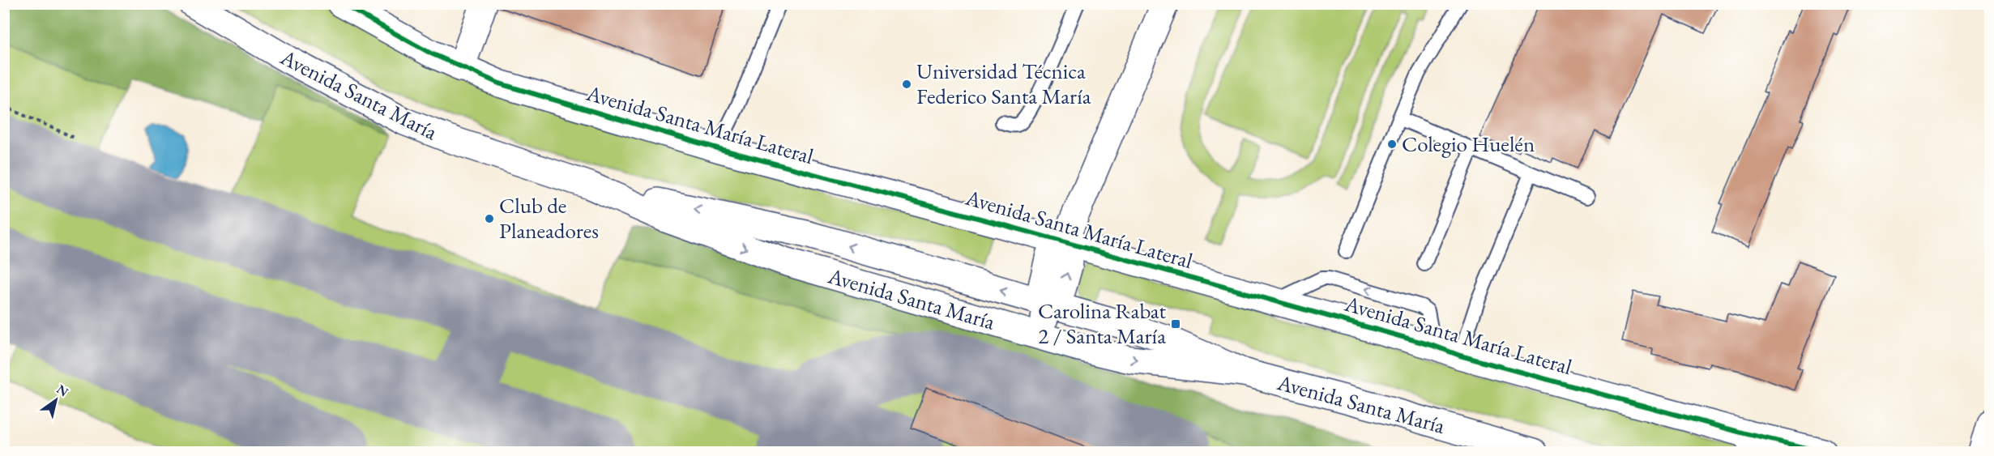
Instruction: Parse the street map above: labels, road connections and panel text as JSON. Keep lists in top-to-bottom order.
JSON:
{
  "streets": {
    "main road": ["Avenida Santa María", "Avenida Santa María Lateral"]
  },
  "places": {
    "other": ["Universidad Técnica Federico Santa María", "Colegio Huelén", "Club de Planeadores"],
    "transit": ["Carolina Rabat 2 / Santa María"]
  },
  "north": "top right"
}
